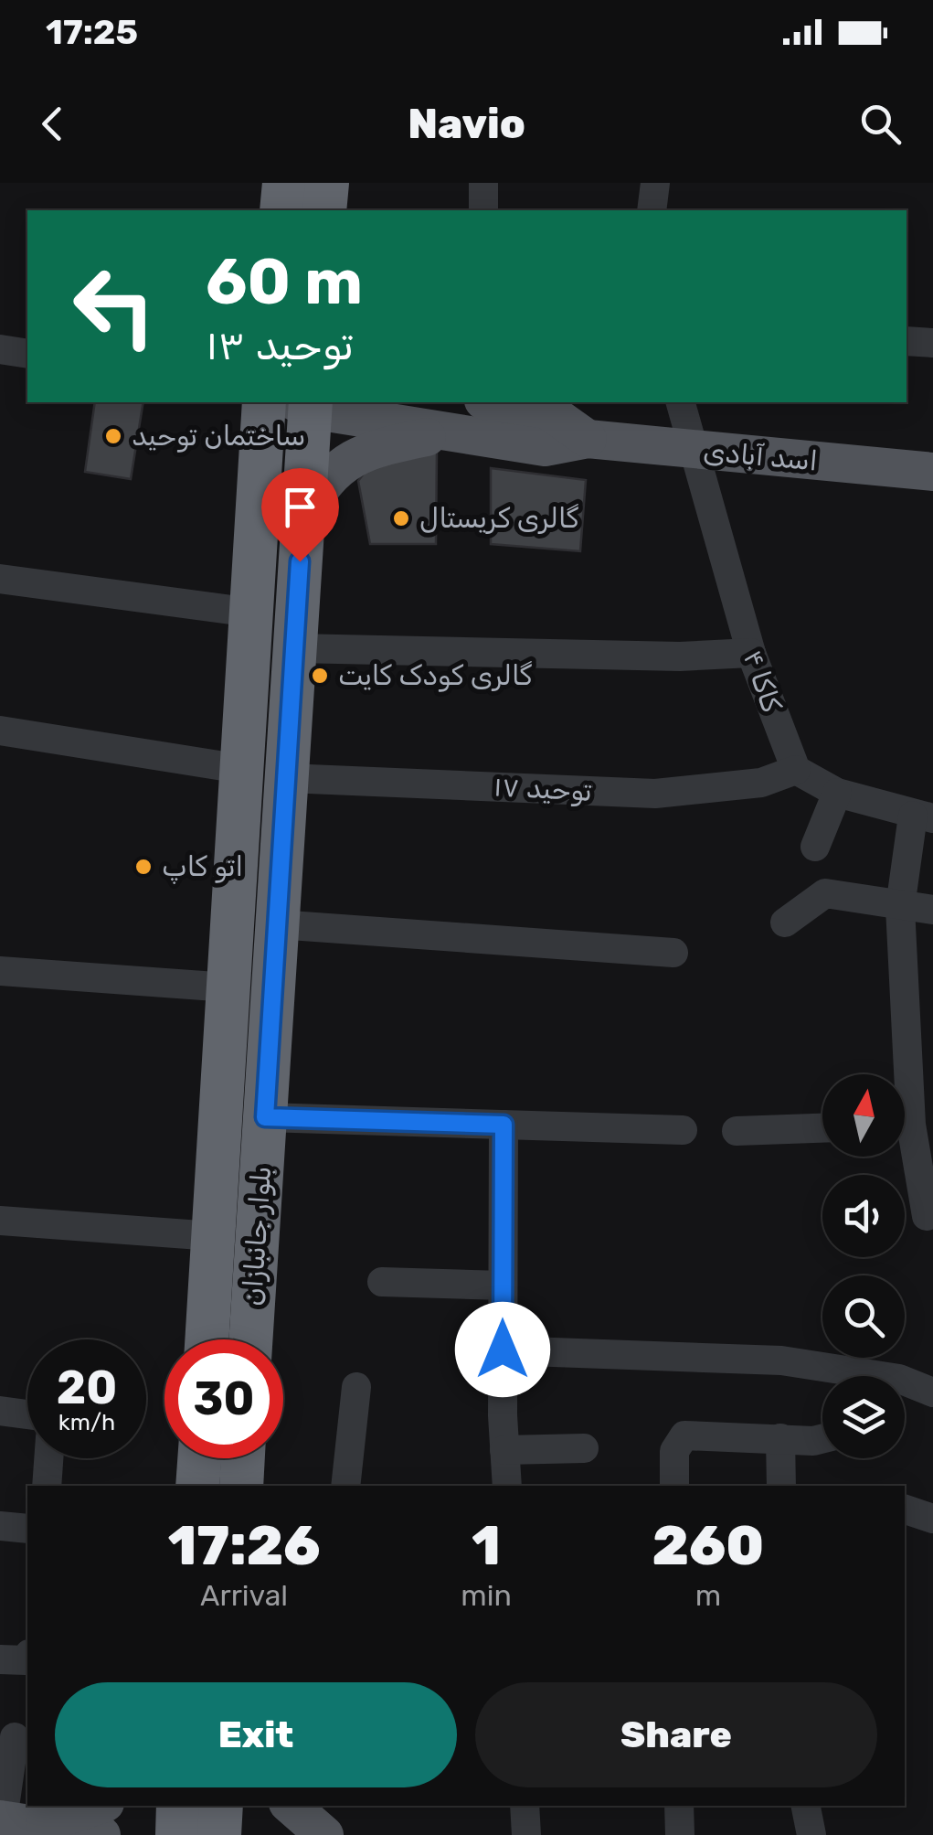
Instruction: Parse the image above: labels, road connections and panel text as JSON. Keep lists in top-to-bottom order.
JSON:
{
  "streets": {
    "highway": ["بلوار جانبازان"],
    "main road": ["اسد آبادی"],
    "street": ["کاکا ۴", "توحید ۱۷"]
  },
  "crossings": [
    ["اسد آبادی", "کاکا ۴"],
    ["اسد آبادی", "بلوار جانبازان"],
    ["کاکا ۴", "توحید ۱۷"],
    ["توحید ۱۷", "بلوار جانبازان"]
  ],
  "places": [
    "ساختمان توحید",
    "گالری کریستال",
    "گالری کودک کایت",
    "اتو کاپ"
  ],
  "north": "top",
  "page": {
    "status": "17:25",
    "header": "Navio",
    "turn": ["60 m", "توحید ۱۳"],
    "speed": "20 km/h",
    "limit": "30",
    "eta": [
      "17:26",
      "Arrival",
      "1",
      "min",
      "260",
      "m"
    ],
    "buttons": ["Exit", "Share"]
  }
}
